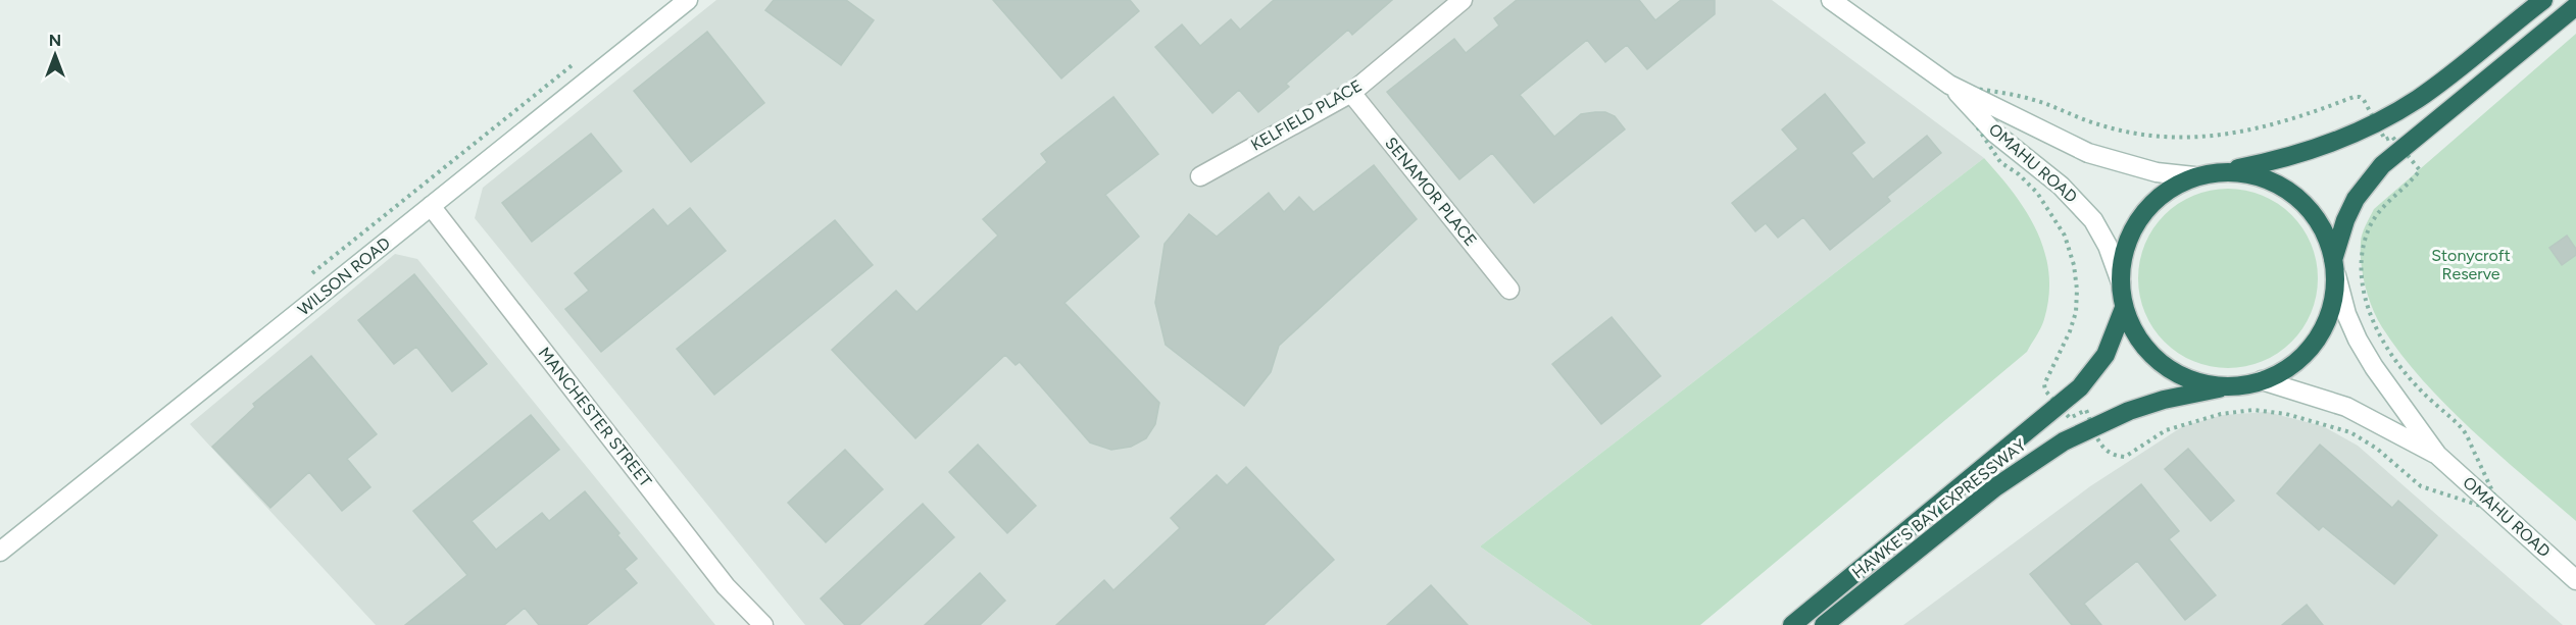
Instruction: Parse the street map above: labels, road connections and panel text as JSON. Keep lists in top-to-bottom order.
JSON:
{
  "streets": {
    "highway": ["HAWKE'S BAY EXPRESSWAY"],
    "street": [
      "KELFIELD PLACE",
      "OMAHU ROAD",
      "SENAMOR PLACE",
      "WILSON ROAD",
      "MANCHESTER STREET"
    ]
  },
  "crossings": [
    ["KELFIELD PLACE", "SENAMOR PLACE"],
    ["OMAHU ROAD", "HAWKE'S BAY EXPRESSWAY"],
    ["WILSON ROAD", "MANCHESTER STREET"]
  ],
  "parks": ["Stonycroft Reserve"],
  "north": "top"
}
